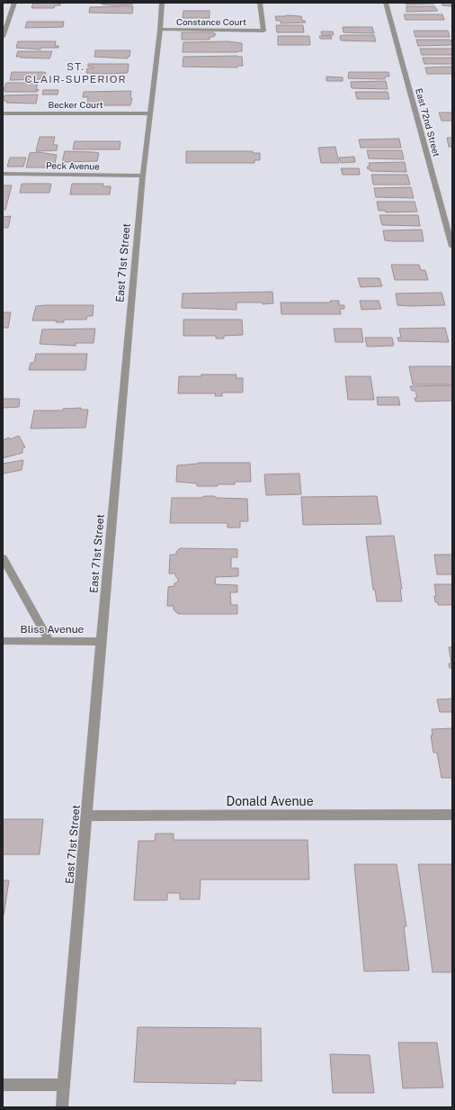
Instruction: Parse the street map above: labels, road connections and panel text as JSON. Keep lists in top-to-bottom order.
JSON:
{
  "streets": {
    "street": [
      "Constance Court",
      "Becker Court",
      "East 72nd Street",
      "Peck Avenue",
      "East 71st Street",
      "Bliss Avenue",
      "Donald Avenue"
    ]
  },
  "crossings": [
    ["Constance Court", "East 71st Street"],
    ["Becker Court", "East 71st Street"],
    ["Peck Avenue", "East 71st Street"],
    ["East 71st Street", "Bliss Avenue"],
    ["East 71st Street", "Donald Avenue"]
  ],
  "districts": ["ST. CLAIR-SUPERIOR"]
}
